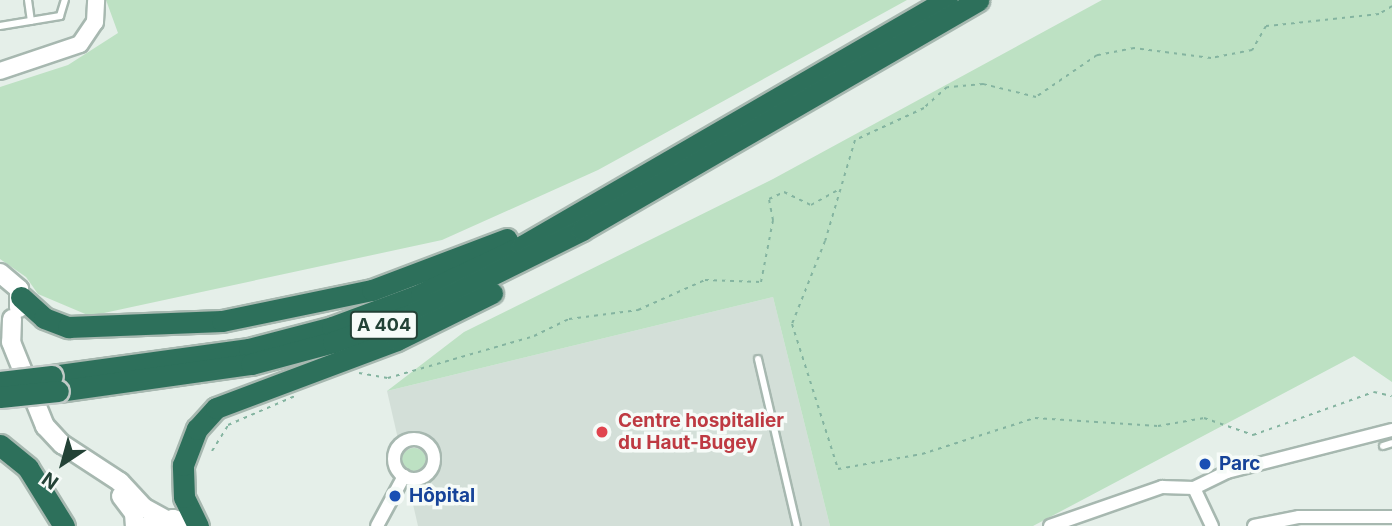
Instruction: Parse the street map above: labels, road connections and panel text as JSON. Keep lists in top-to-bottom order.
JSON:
{
  "streets": {
    "highway": ["A 404"]
  },
  "places": ["Centre hospitalier du Haut-Bugey", "Parc", "Hôpital"],
  "north": "bottom left"
}
